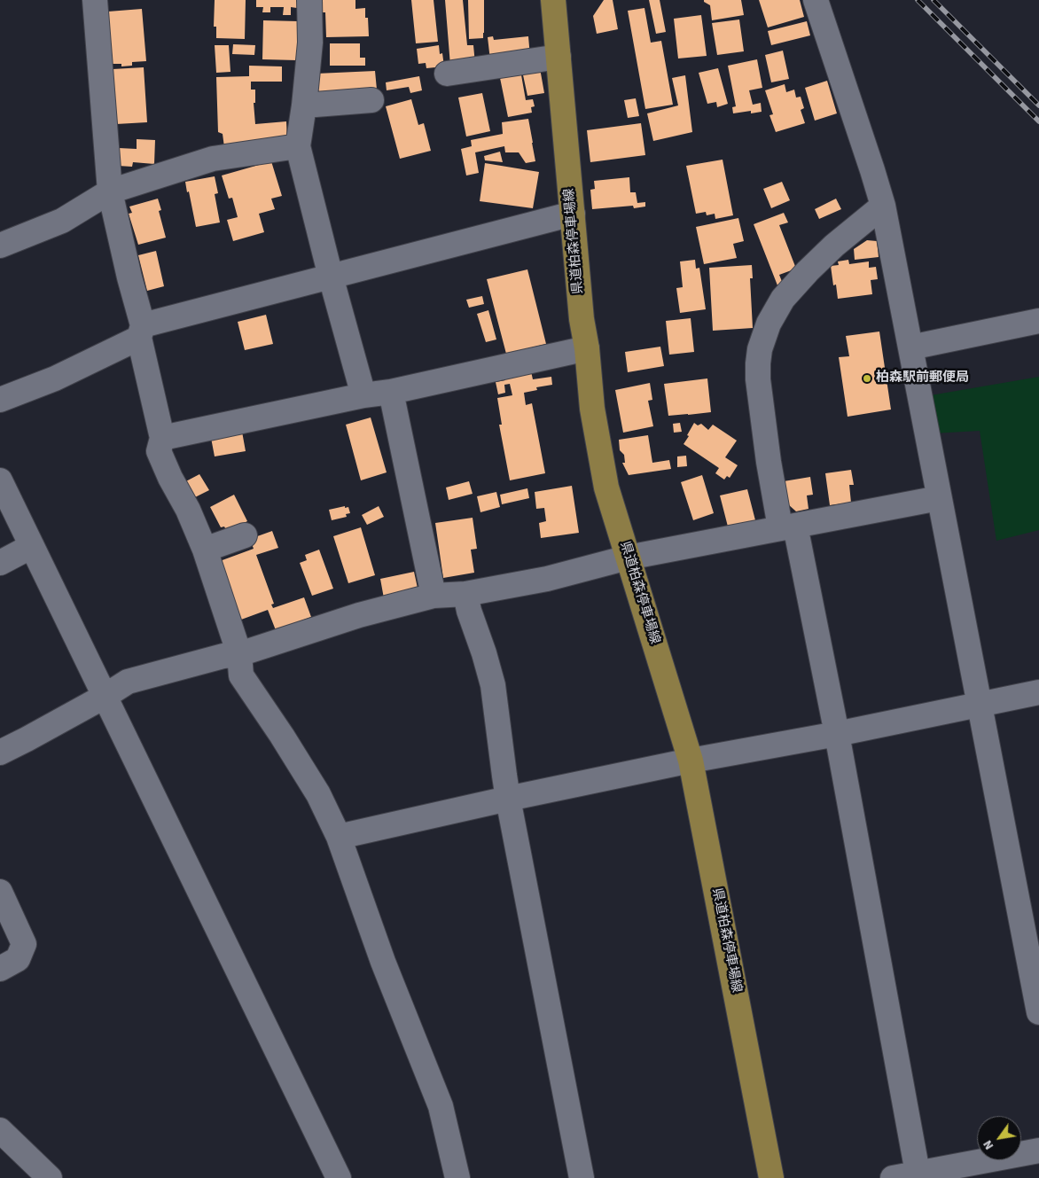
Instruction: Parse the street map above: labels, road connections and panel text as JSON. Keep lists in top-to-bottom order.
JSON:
{
  "streets": {
    "main road": ["県道柏森停車場線"]
  },
  "places": ["柏森駅前郵便局"],
  "north": "bottom left"
}
